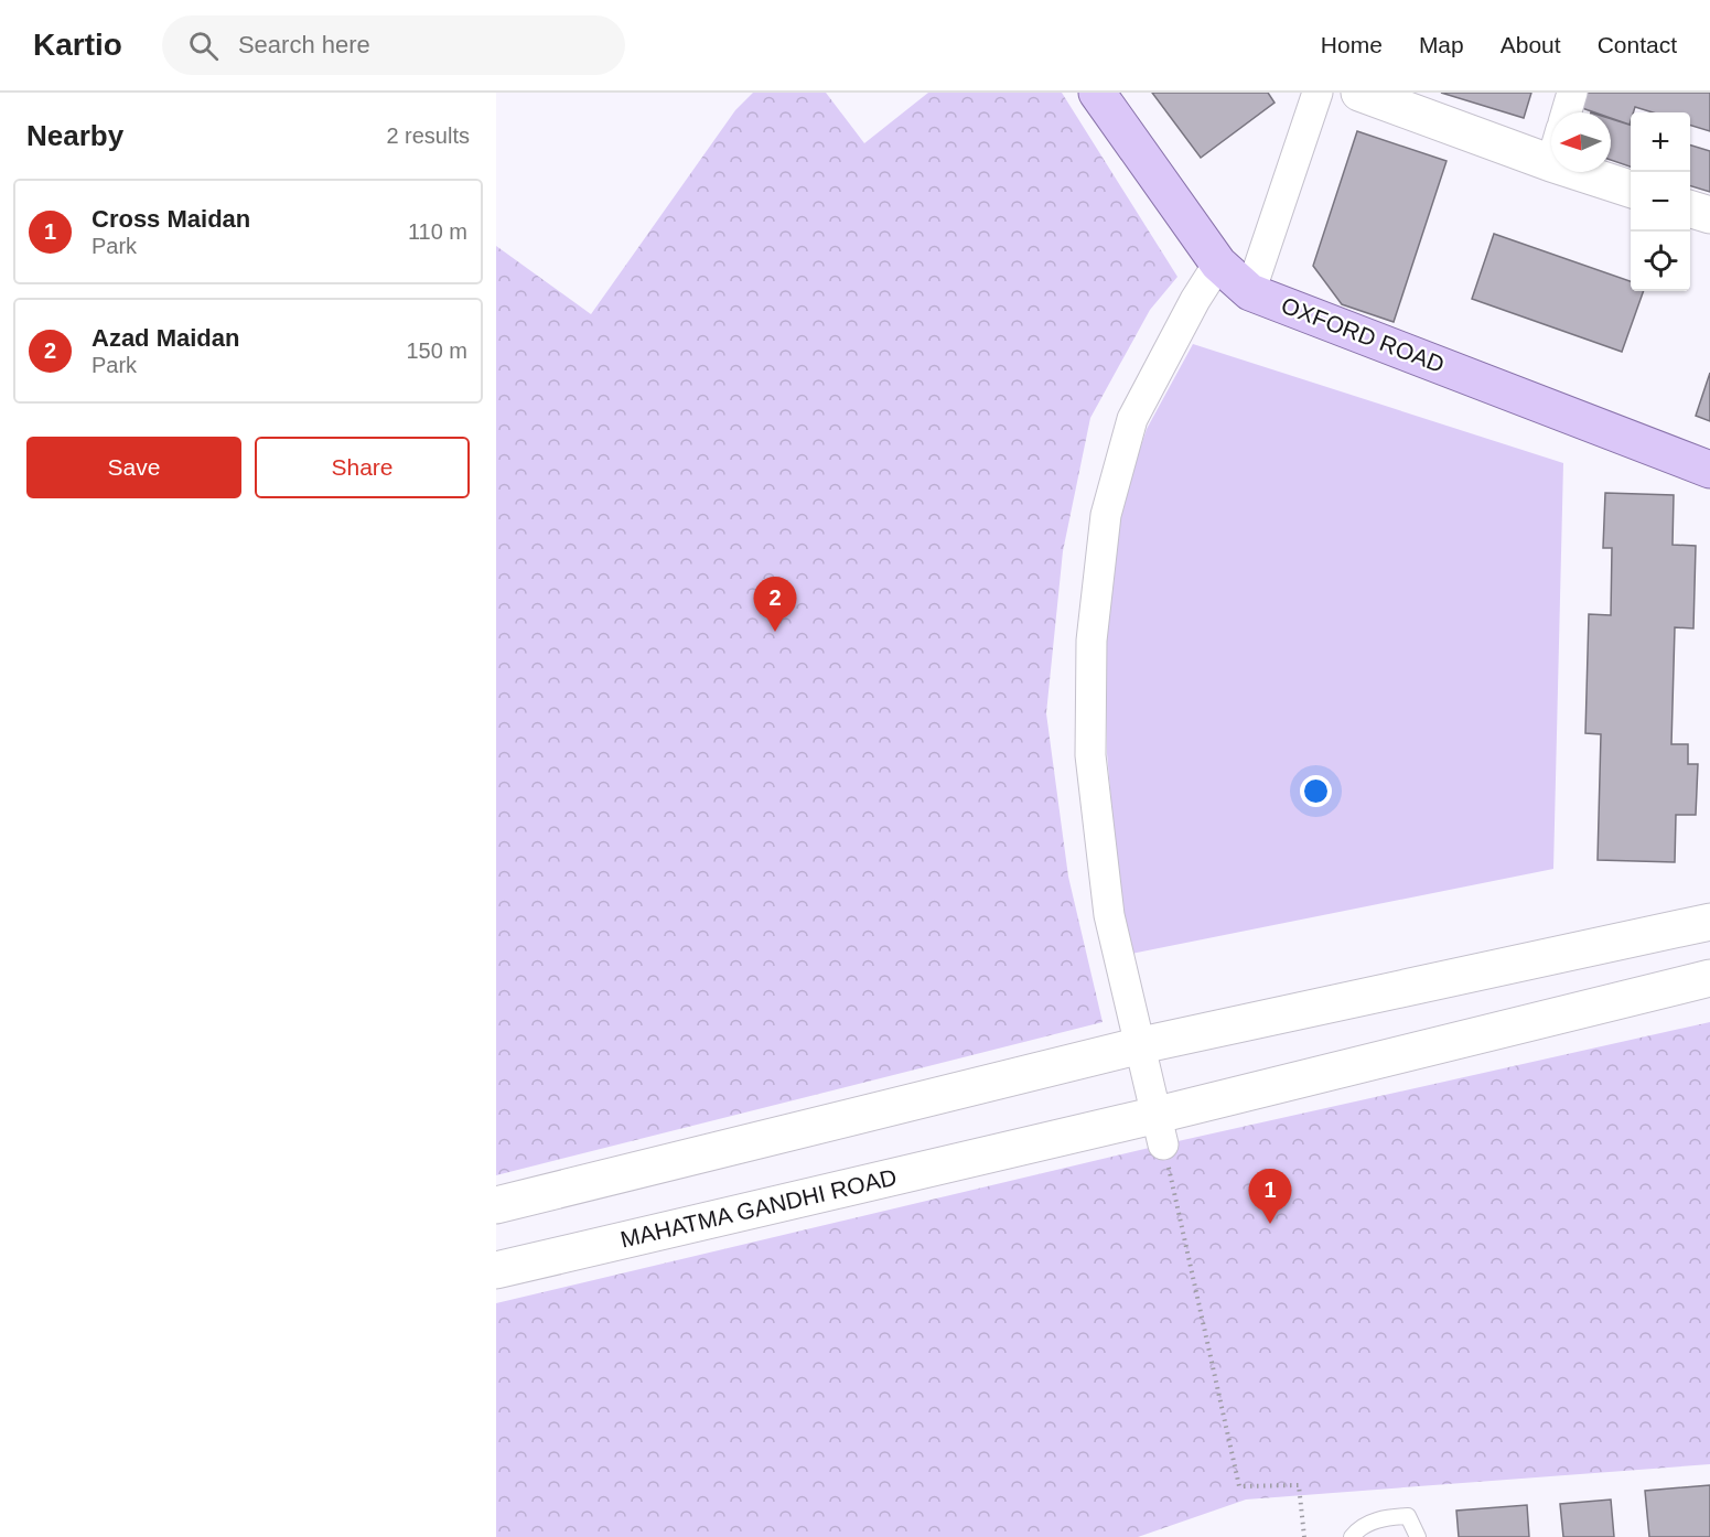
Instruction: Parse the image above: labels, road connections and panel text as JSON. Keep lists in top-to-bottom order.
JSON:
{
  "streets": {
    "main road": ["OXFORD ROAD", "MAHATMA GANDHI ROAD"]
  },
  "north": "left",
  "page": {
    "header": "Kartio",
    "search": "Search here",
    "nav": [
      "Home",
      "Map",
      "About",
      "Contact"
    ],
    "heading": ["Nearby", "2 results"],
    "map_buttons": ["+", "−"],
    "list": [
      {
        "mark": "1",
        "name": "Cross Maidan",
        "note": "Park",
        "value": "110 m"
      },
      {
        "mark": "2",
        "name": "Azad Maidan",
        "note": "Park",
        "value": "150 m"
      }
    ],
    "buttons": ["Save", "Share"],
    "pins": ["2", "1"]
  }
}
